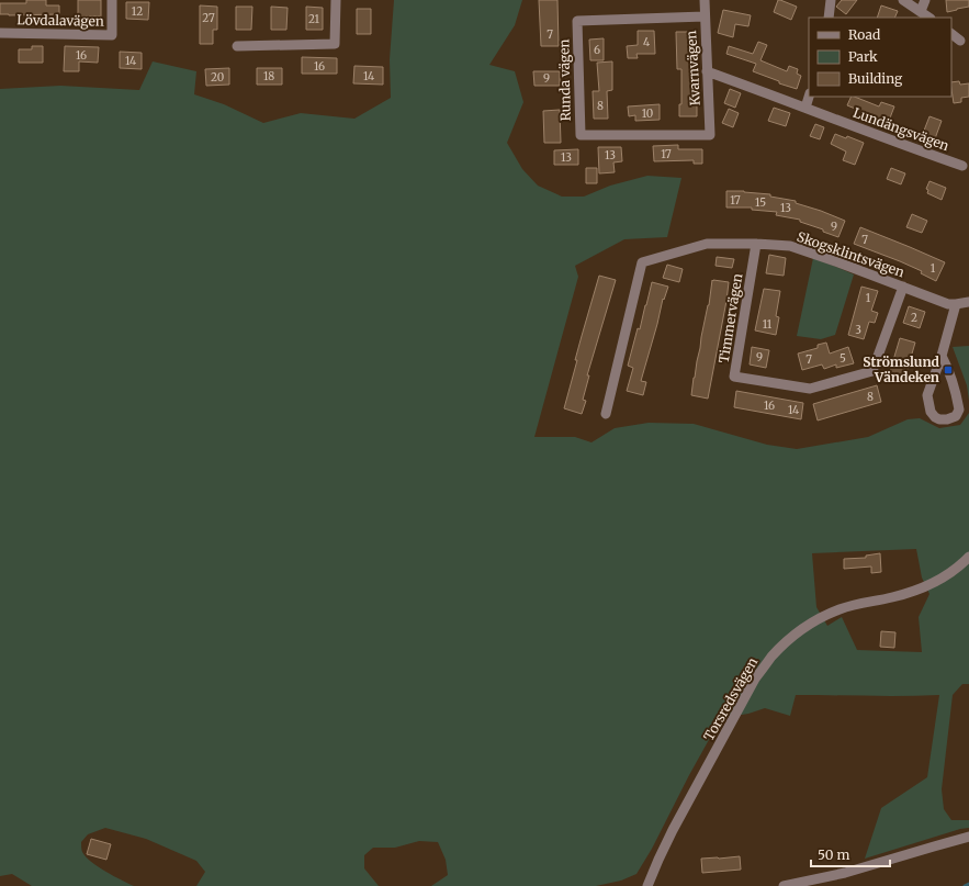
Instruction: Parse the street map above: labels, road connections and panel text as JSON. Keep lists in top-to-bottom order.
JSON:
{
  "streets": {
    "street": [
      "Lövdalavägen",
      "Kvarnvägen",
      "Runda vägen",
      "Lundängsvägen",
      "Skogsklintsvägen",
      "Timmervägen",
      "Torsredsvägen"
    ]
  },
  "crossings": [
    ["Kvarnvägen", "Runda vägen"],
    ["Kvarnvägen", "Lundängsvägen"],
    ["Skogsklintsvägen", "Timmervägen"]
  ],
  "places": {
    "transit": ["Strömslund Vändeken"]
  },
  "house_numbers": [
    "12",
    "27",
    "21",
    "7",
    "4",
    "6",
    "16",
    "14",
    "16",
    "18",
    "14",
    "20",
    "9",
    "8",
    "10",
    "17",
    "13",
    "13",
    "17",
    "15",
    "13",
    "9",
    "7",
    "1",
    "1",
    "2",
    "11",
    "3",
    "9",
    "5",
    "7",
    "8",
    "16",
    "14"
  ],
  "legend": ["Road", "Park", "Building"],
  "scale_bar": "50 m"
}
